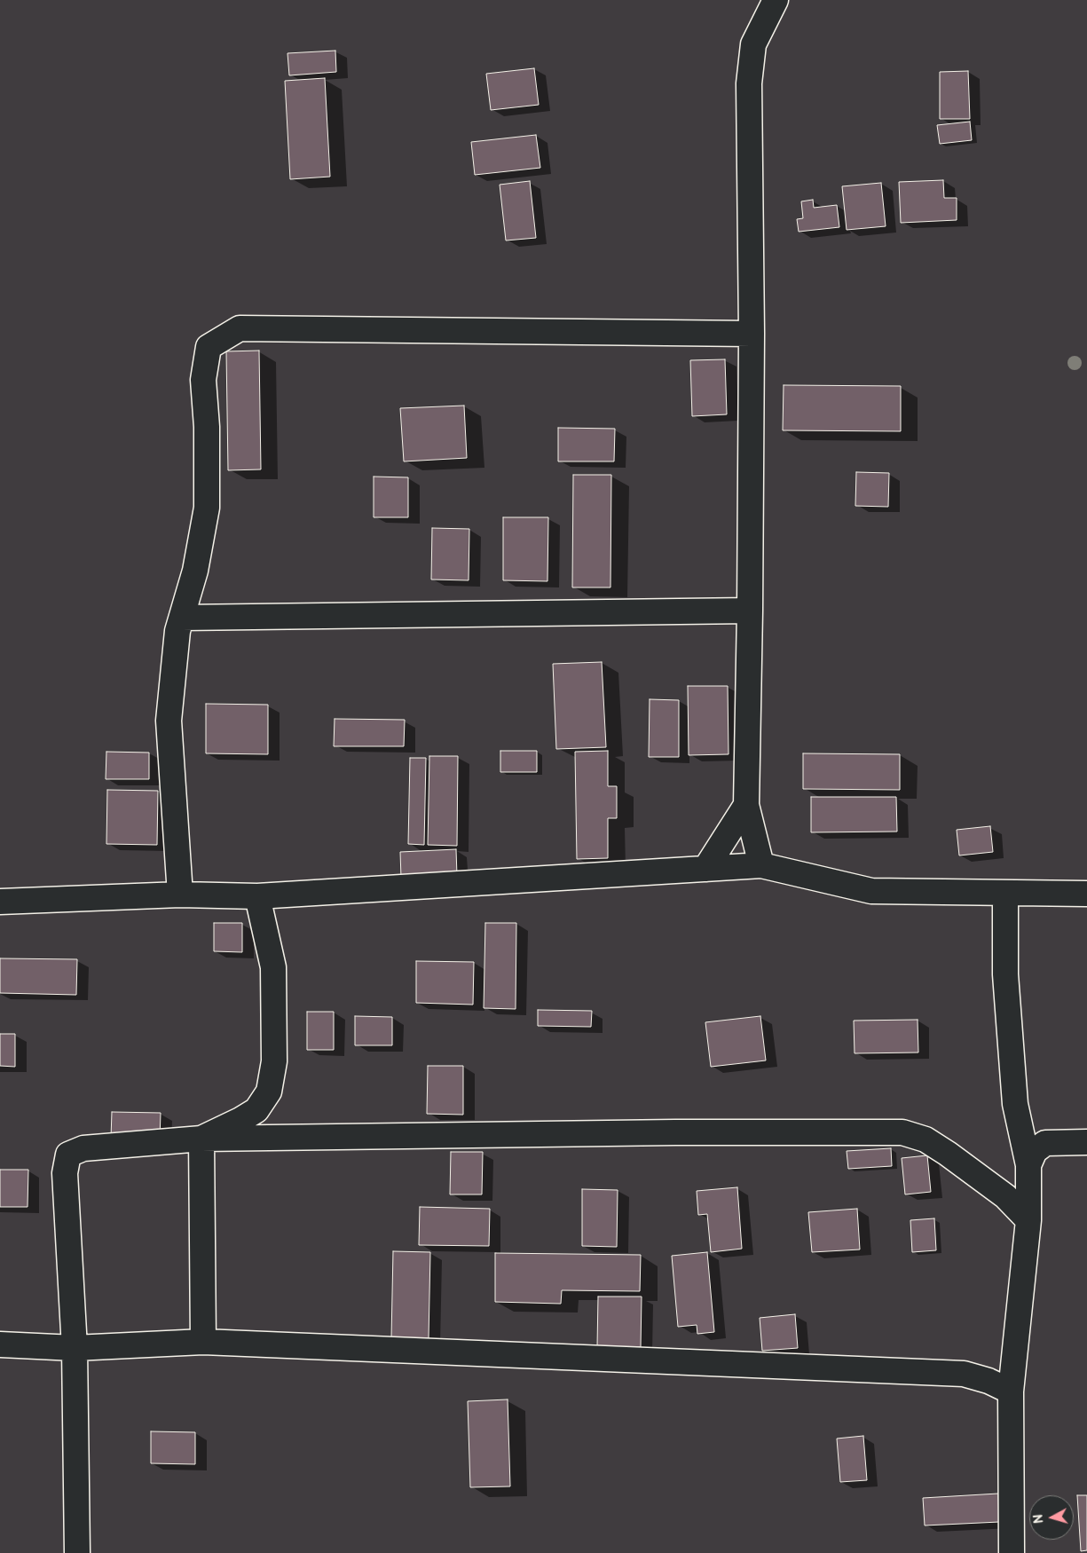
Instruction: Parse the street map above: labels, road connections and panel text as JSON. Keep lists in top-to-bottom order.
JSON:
{
  "north": "left"
}
